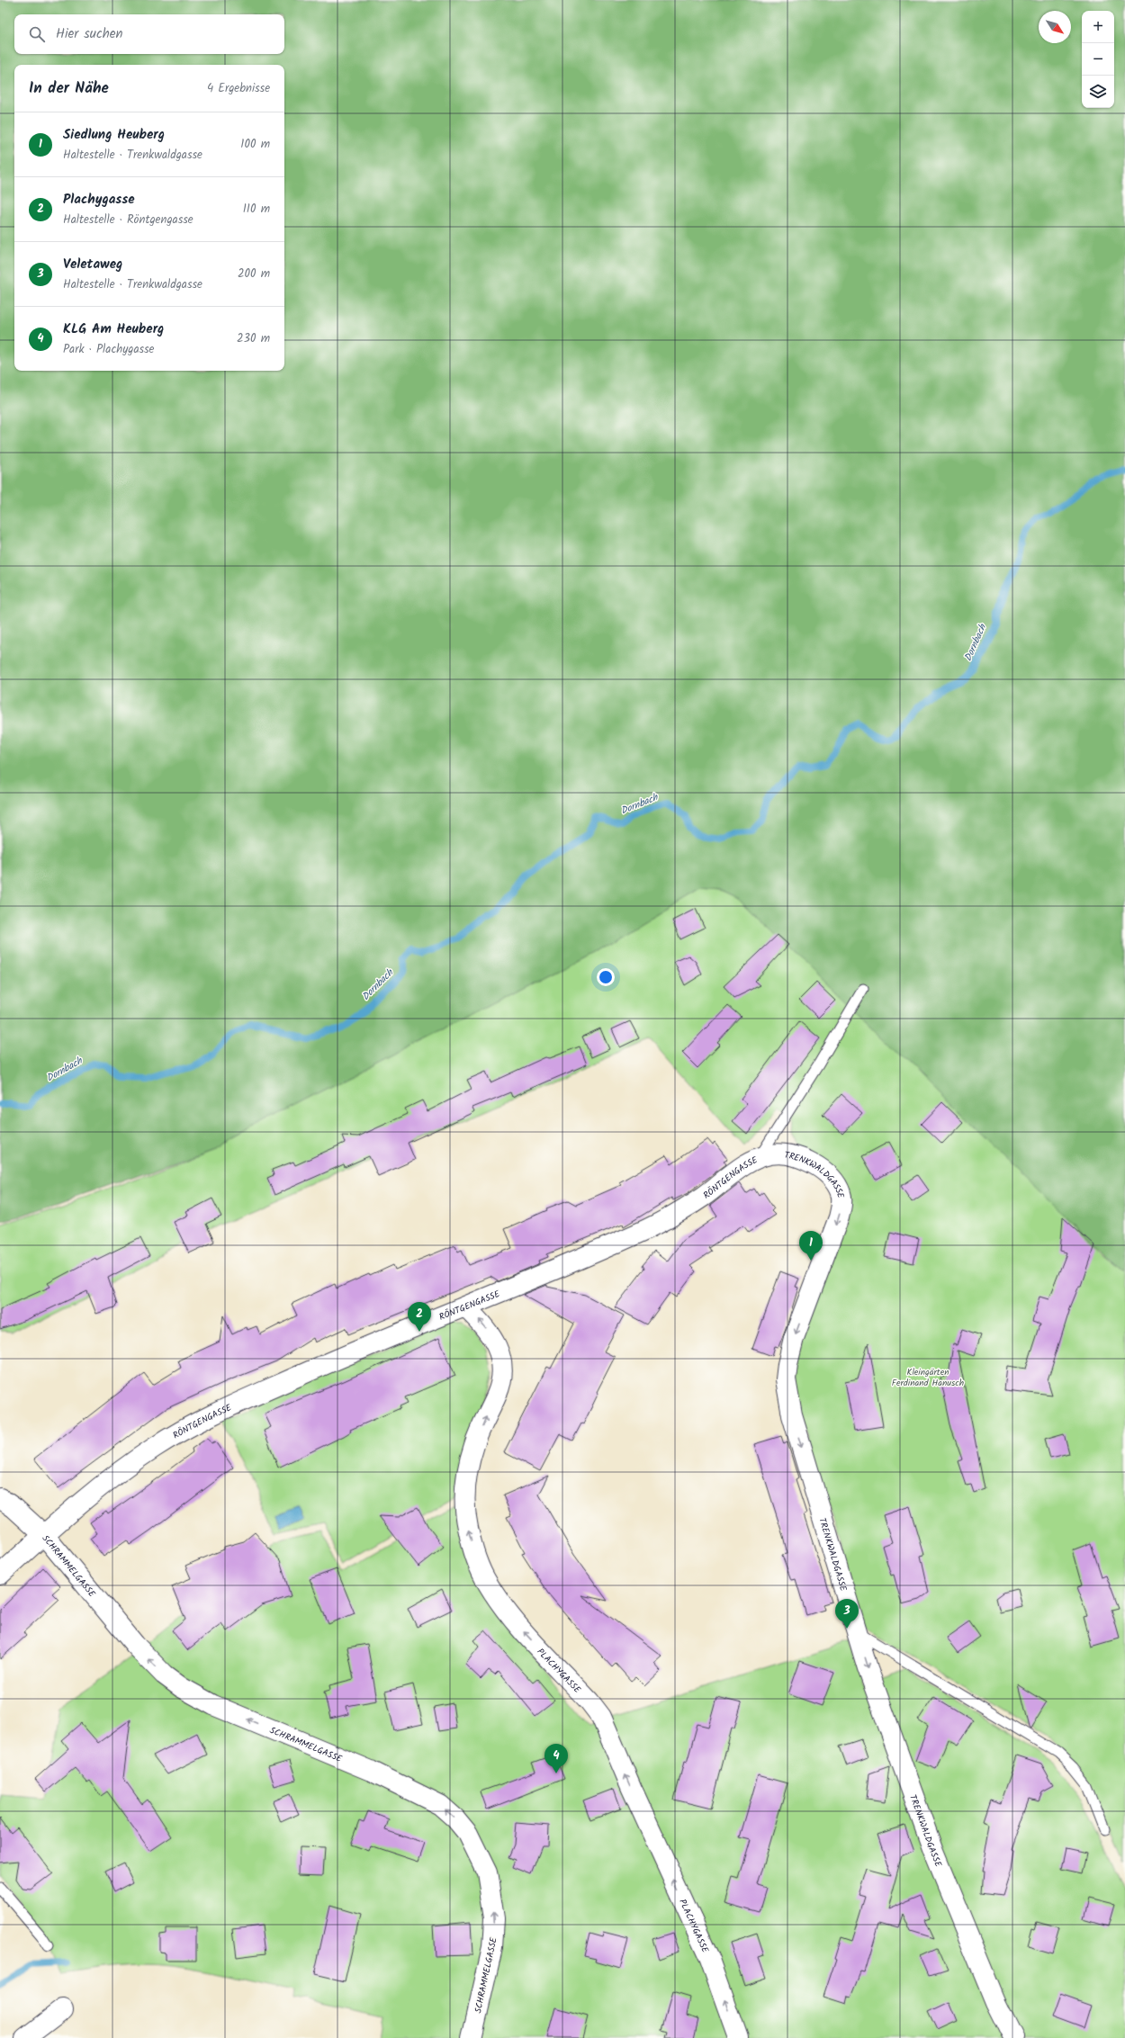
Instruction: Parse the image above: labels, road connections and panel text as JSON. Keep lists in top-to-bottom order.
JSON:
{
  "streets": {
    "street": [
      "RÖNTGENGASSE",
      "TRENKWALDGASSE",
      "SCHRAMMELGASSE",
      "PLACHYGASSE"
    ]
  },
  "crossings": [
    ["RÖNTGENGASSE", "TRENKWALDGASSE"],
    ["RÖNTGENGASSE", "SCHRAMMELGASSE"],
    ["RÖNTGENGASSE", "PLACHYGASSE"]
  ],
  "one_way": ["TRENKWALDGASSE", "SCHRAMMELGASSE", "PLACHYGASSE"],
  "water": ["Dornbach"],
  "parks": ["Kleingärten Ferdinand Hanusch"],
  "north": "bottom right",
  "page": {
    "map_buttons": ["+", "−"],
    "search": "Hier suchen",
    "heading": ["In der Nähe", "4 Ergebnisse"],
    "list": [
      {
        "mark": "1",
        "name": "Siedlung Heuberg",
        "note": "Haltestelle · Trenkwaldgasse",
        "value": "100 m"
      },
      {
        "mark": "2",
        "name": "Plachygasse",
        "note": "Haltestelle · Röntgengasse",
        "value": "110 m"
      },
      {
        "mark": "3",
        "name": "Veletaweg",
        "note": "Haltestelle · Trenkwaldgasse",
        "value": "200 m"
      },
      {
        "mark": "4",
        "name": "KLG Am Heuberg",
        "note": "Park · Plachygasse",
        "value": "230 m"
      }
    ],
    "pins": [
      "1",
      "2",
      "3",
      "4"
    ]
  }
}
